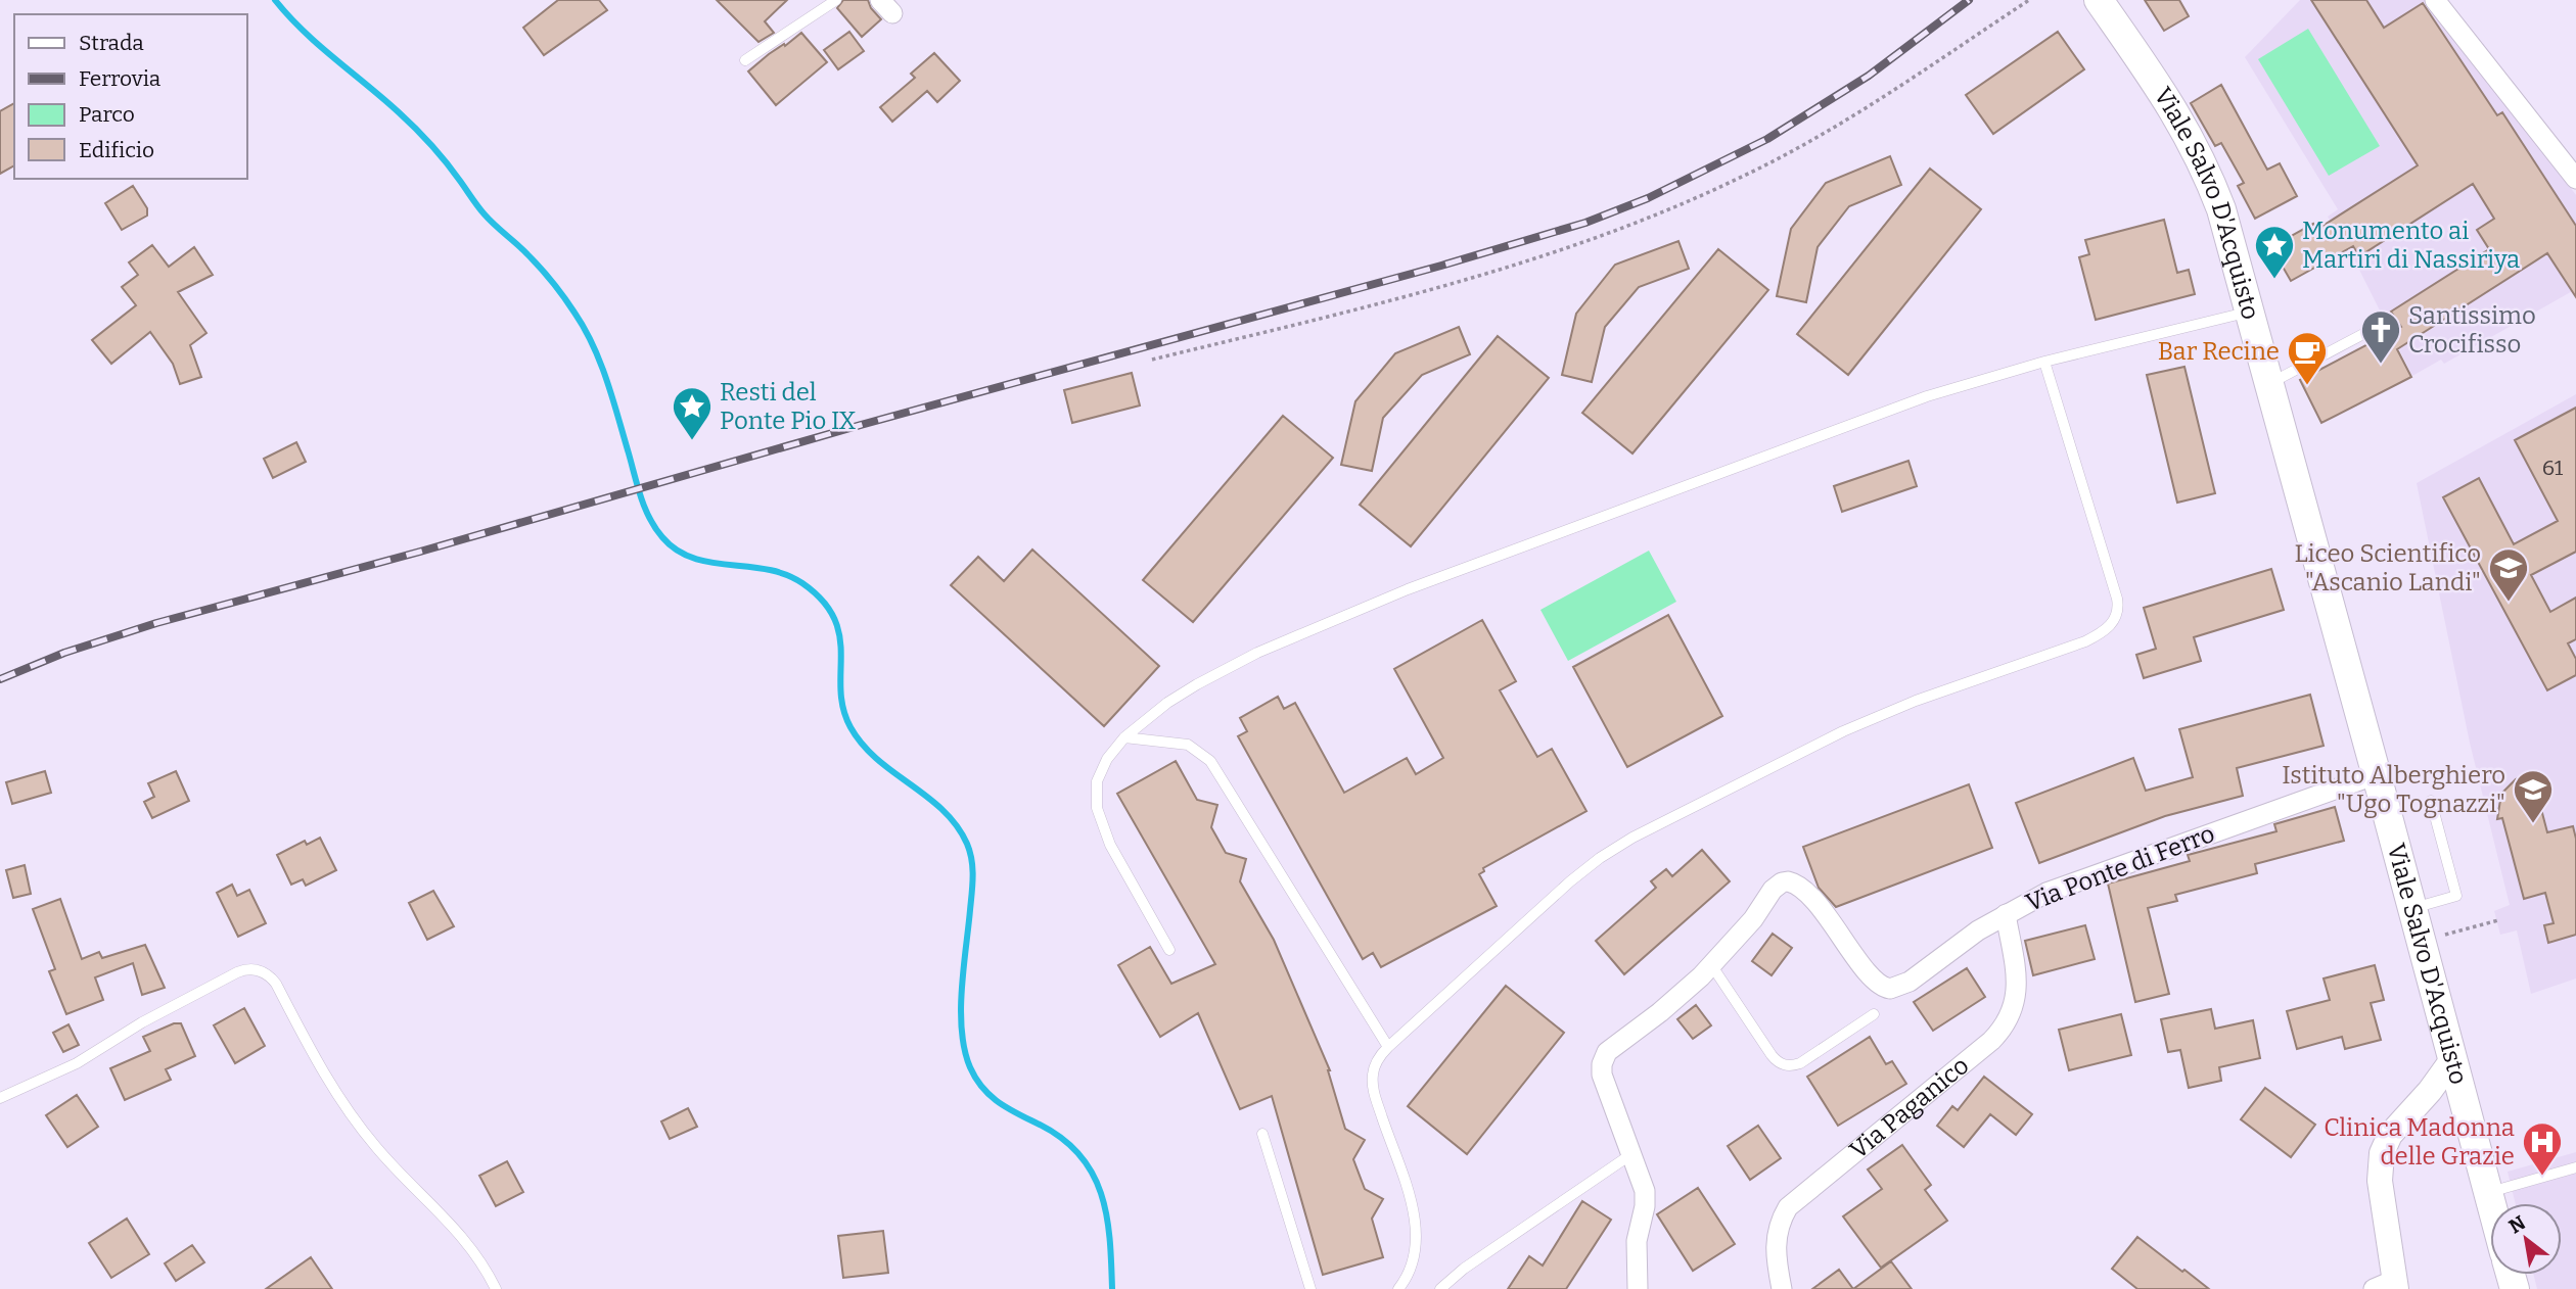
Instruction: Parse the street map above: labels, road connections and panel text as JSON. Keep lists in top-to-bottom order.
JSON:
{
  "streets": {
    "main road": ["Viale Salvo D'Acquisto"],
    "street": ["Via Ponte di Ferro", "Via Paganico"]
  },
  "crossings": [
    ["Viale Salvo D'Acquisto", "Via Ponte di Ferro"],
    ["Via Ponte di Ferro", "Via Paganico"]
  ],
  "places": {
    "place": ["Monumento ai Martiri di Nassiriya", "Resti del Ponte Pio IX"],
    "church": ["Santissimo Crocifisso"],
    "cafe": ["Bar Recine"],
    "school or university": ["Liceo Scientifico \"Ascanio Landi\"", "Istituto Alberghiero \"Ugo Tognazzi\""],
    "hospital": ["Clinica Madonna delle Grazie"]
  },
  "house_numbers": ["61"],
  "legend": [
    "Strada",
    "Ferrovia",
    "Parco",
    "Edificio"
  ],
  "north": "top left"
}
